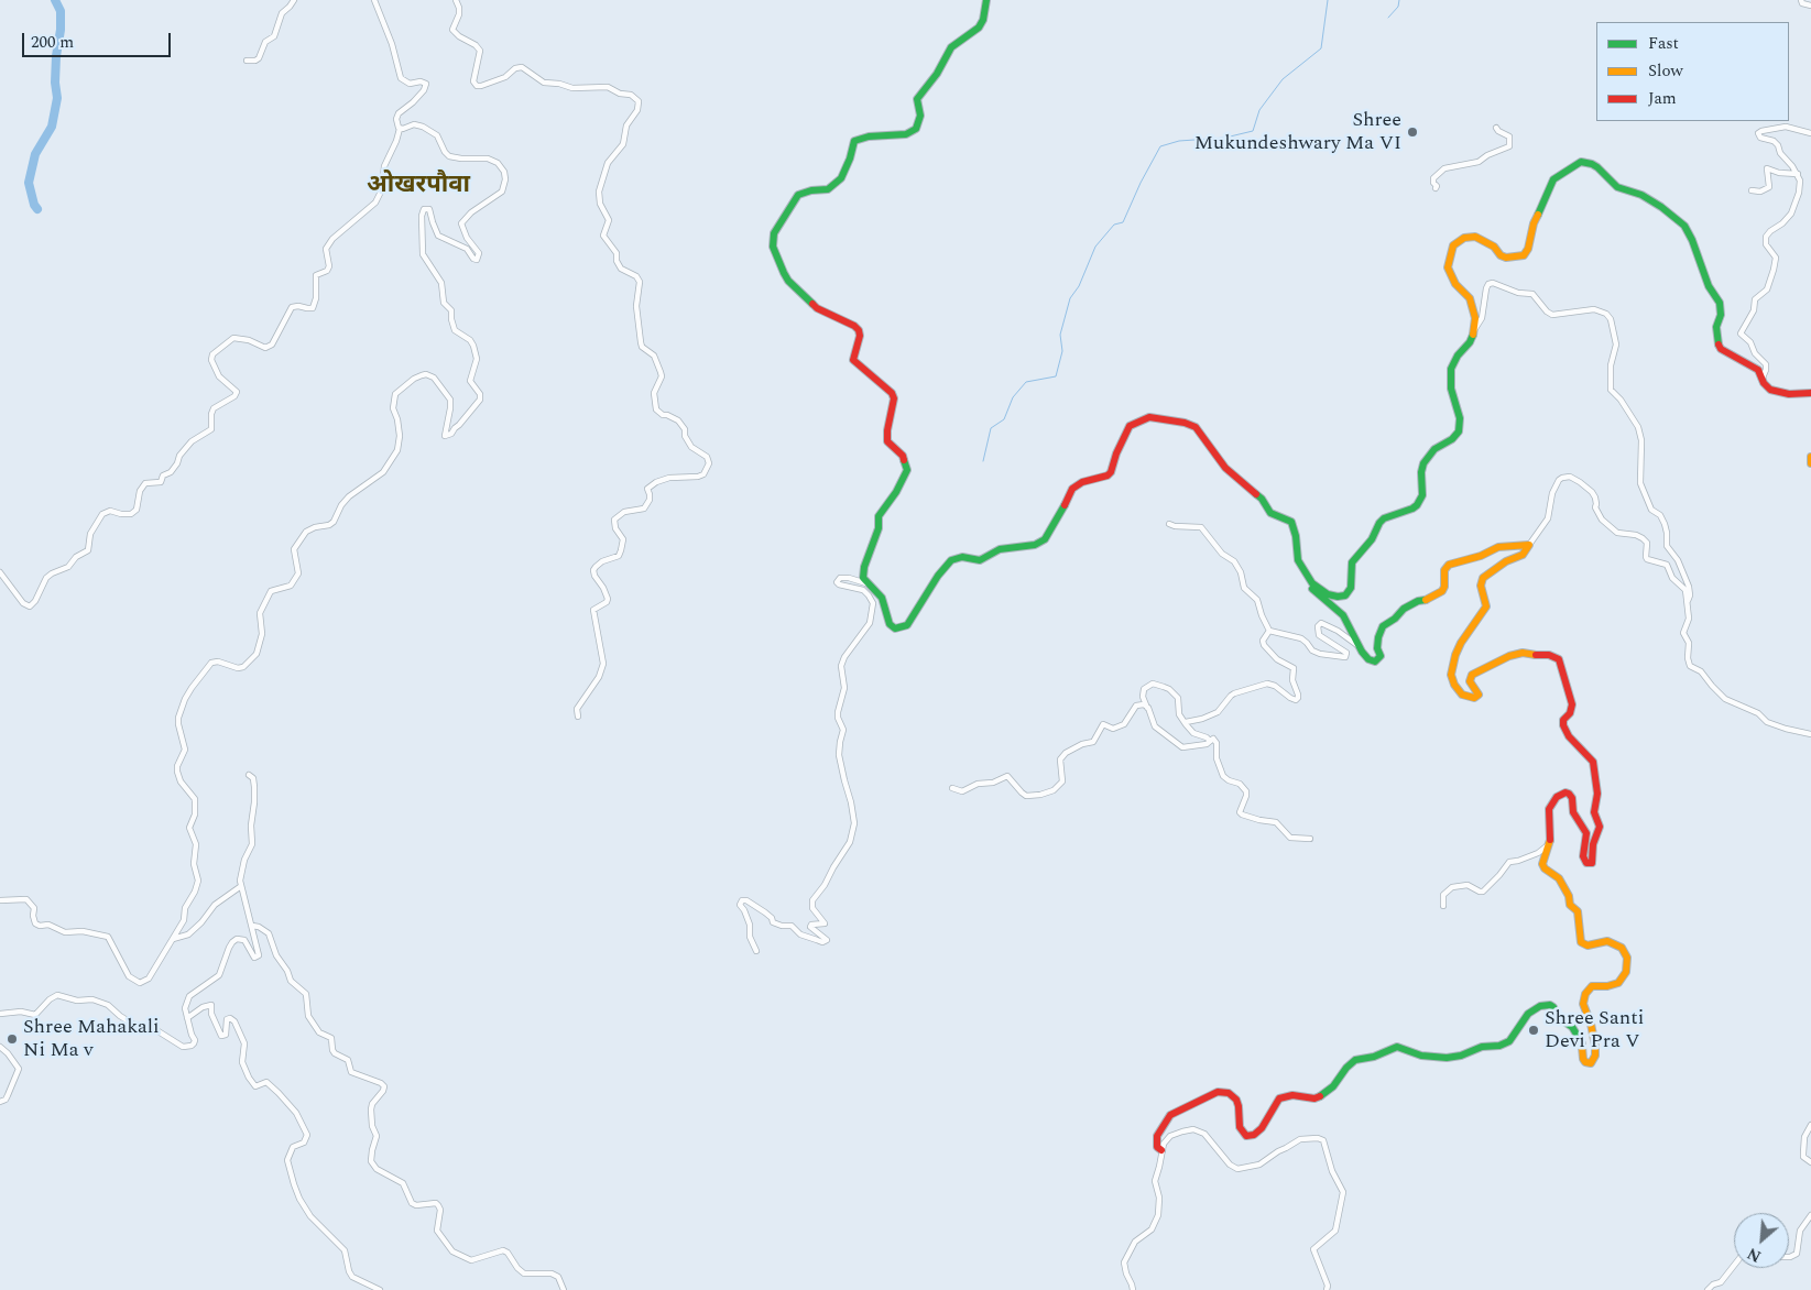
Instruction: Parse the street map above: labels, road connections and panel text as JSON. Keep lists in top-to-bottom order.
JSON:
{
  "districts": ["ओखरपौवा"],
  "places": ["Shree Mukundeshwary Ma VI", "Shree Santi Devi Pra V", "Shree Mahakali Ni Ma v"],
  "legend": ["Fast", "Slow", "Jam"],
  "scale_bar": "200 m",
  "north": "bottom left"
}
